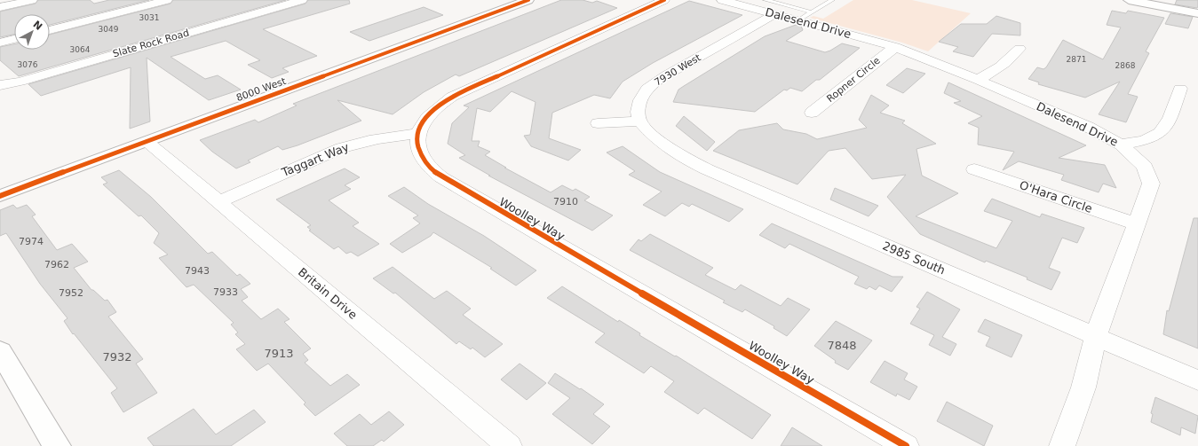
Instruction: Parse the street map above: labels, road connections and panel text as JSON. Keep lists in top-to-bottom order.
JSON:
{
  "streets": {
    "street": [
      "Dalesend Drive",
      "Slate Rock Road",
      "7930 West",
      "Ropner Circle",
      "8000 West",
      "Taggart Way",
      "O'Hara Circle",
      "Woolley Way",
      "2985 South",
      "Britain Drive"
    ]
  },
  "crossings": [
    ["Dalesend Drive", "7930 West"],
    ["Dalesend Drive", "Ropner Circle"],
    ["Dalesend Drive", "O'Hara Circle"],
    ["Dalesend Drive", "2985 South"],
    ["7930 West", "2985 South"],
    ["8000 West", "Britain Drive"],
    ["Taggart Way", "Woolley Way"],
    ["Taggart Way", "Britain Drive"]
  ],
  "house_numbers": [
    "3031",
    "3049",
    "3064",
    "2871",
    "3076",
    "2868",
    "7910",
    "7974",
    "7962",
    "7943",
    "7933",
    "7952",
    "7848",
    "7913",
    "7932"
  ],
  "north": "top right"
}
